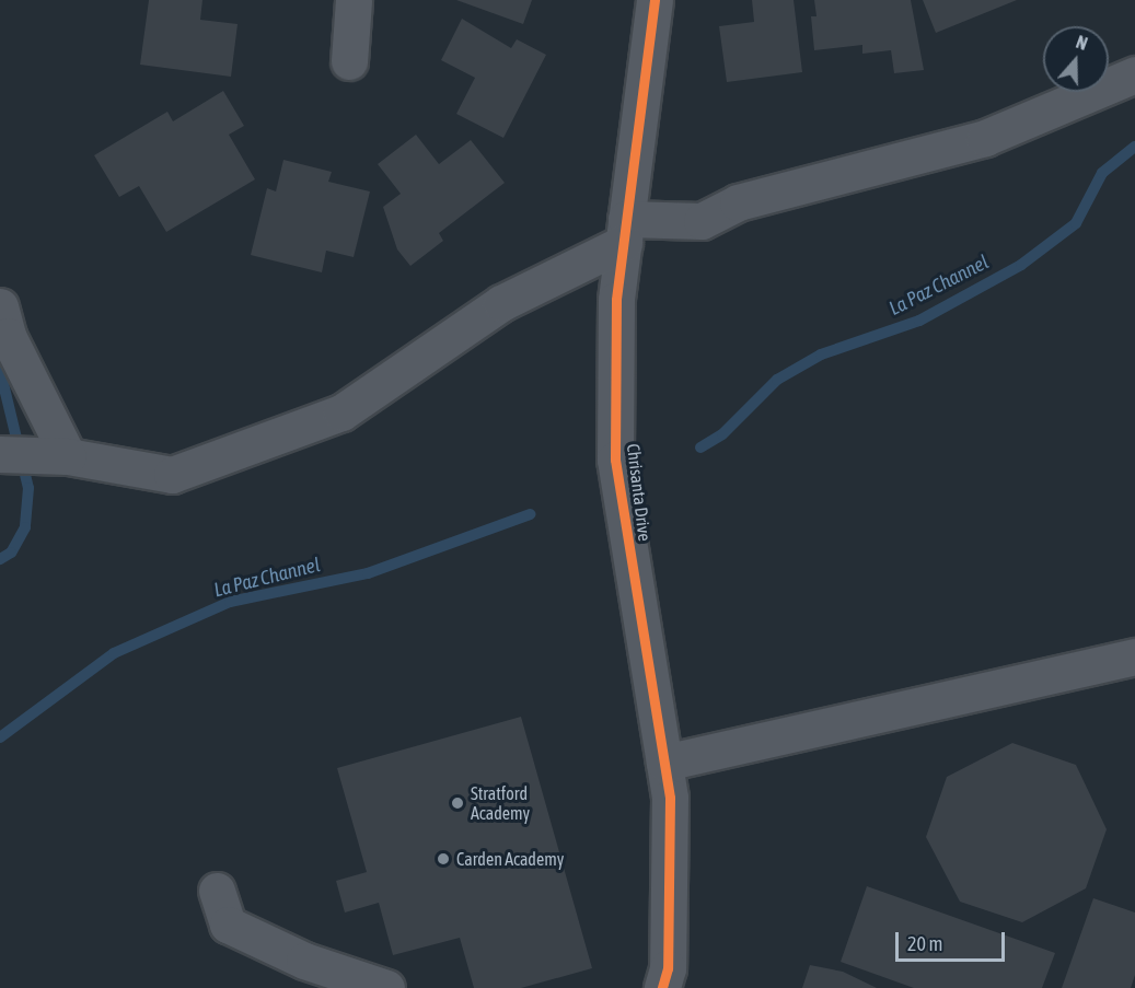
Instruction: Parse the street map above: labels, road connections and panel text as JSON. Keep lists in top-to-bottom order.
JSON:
{
  "streets": {
    "street": ["Chrisanta Drive"]
  },
  "water": ["La Paz Channel"],
  "places": ["Stratford Academy", "Carden Academy"],
  "scale_bar": "20 m",
  "north": "top"
}
